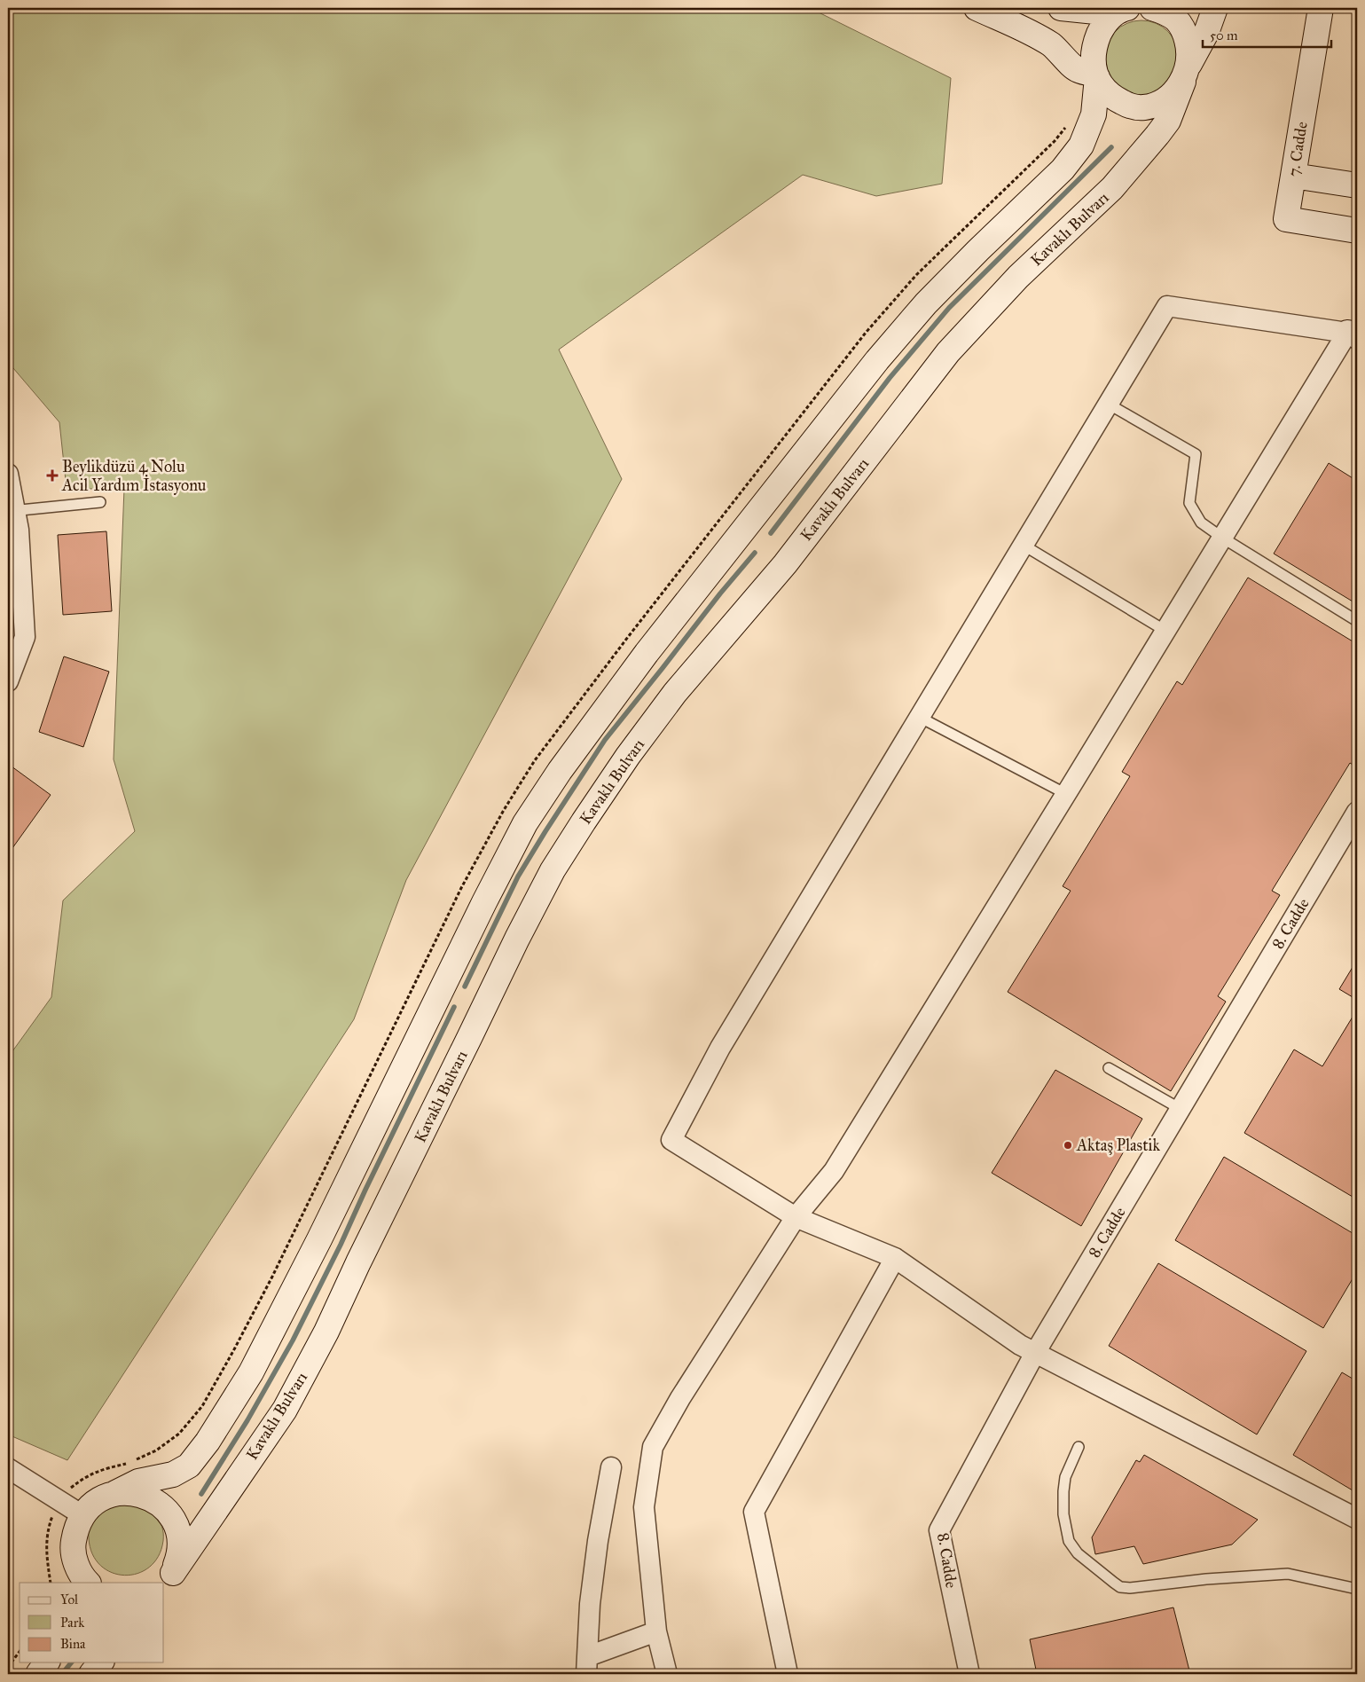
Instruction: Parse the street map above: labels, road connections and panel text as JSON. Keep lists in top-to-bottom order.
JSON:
{
  "streets": {
    "main road": ["7. Cadde", "Kavaklı Bulvarı"],
    "street": ["8. Cadde"]
  },
  "places": {
    "health": ["Beylikdüzü 4 Nolu Acil Yardım İstasyonu"],
    "other": ["Aktaş Plastik"]
  },
  "legend": ["Yol", "Park", "Bina"],
  "scale_bar": "50 m"
}
